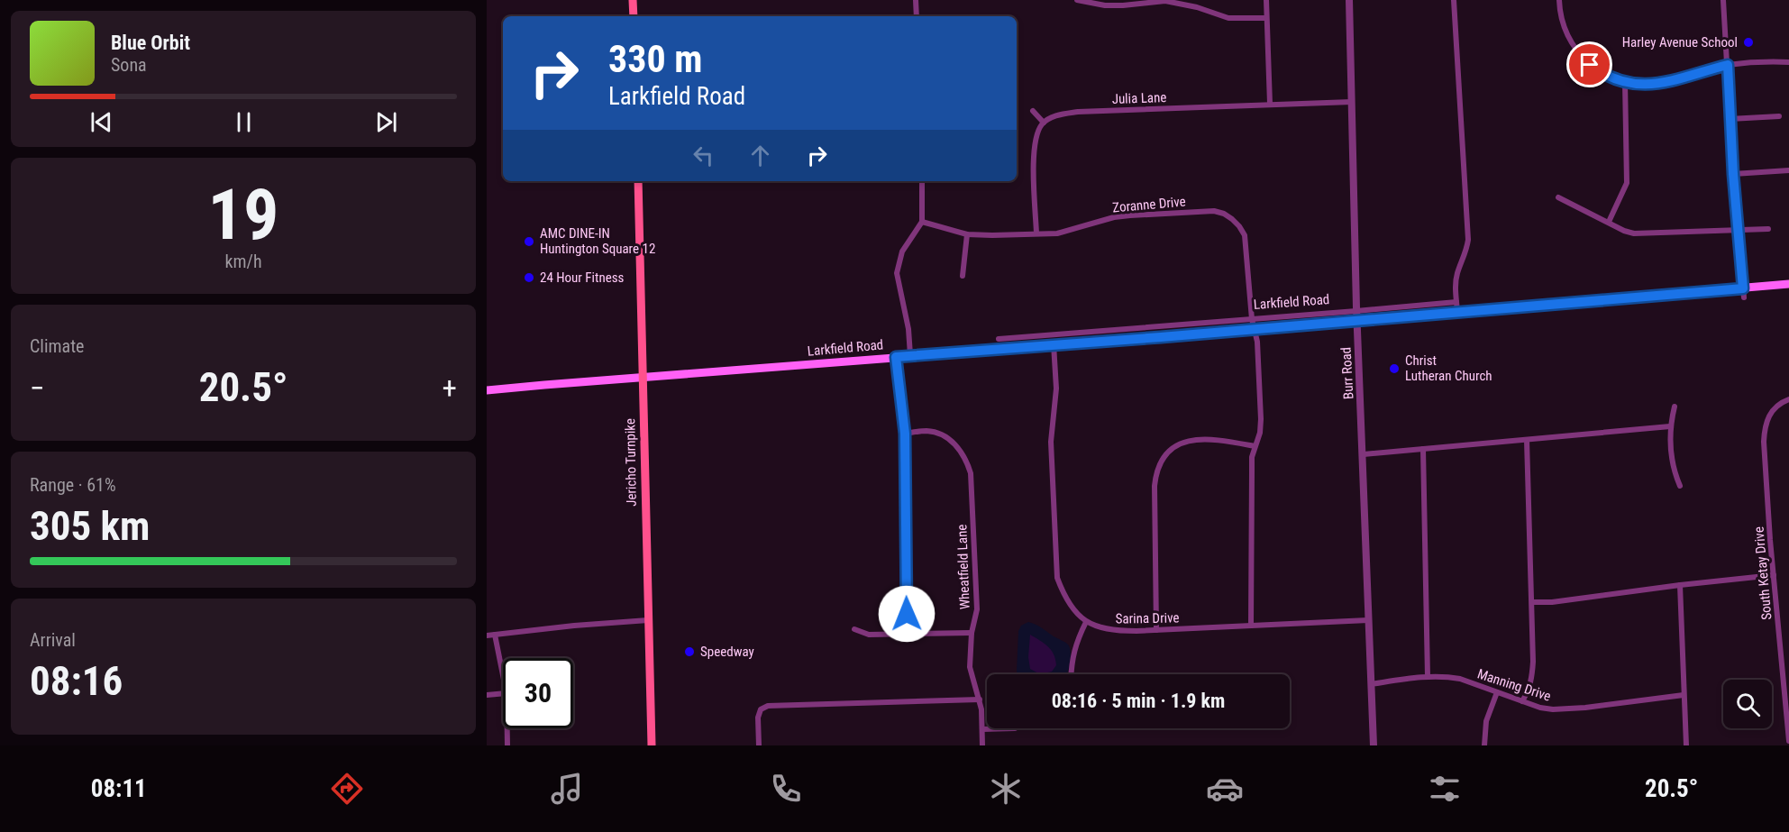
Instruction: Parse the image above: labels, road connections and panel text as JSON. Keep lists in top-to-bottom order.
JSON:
{
  "streets": {
    "main road": ["Larkfield Road", "Jericho Turnpike"],
    "street": [
      "Julia Lane",
      "Zoranne Drive",
      "Burr Road",
      "Wheatfield Lane",
      "South Ketay Drive",
      "Sarina Drive",
      "Manning Drive"
    ]
  },
  "crossings": [
    ["Julia Lane", "Burr Road"],
    ["Zoranne Drive", "Larkfield Road"],
    ["Zoranne Drive", "Sarina Drive"],
    ["Larkfield Road", "Burr Road"],
    ["Larkfield Road", "Jericho Turnpike"],
    ["Burr Road", "Sarina Drive"],
    ["Burr Road", "Manning Drive"]
  ],
  "places": [
    "Harley Avenue School",
    "AMC DINE-IN Huntington Square 12",
    "24 Hour Fitness",
    "Christ Lutheran Church",
    "Speedway"
  ],
  "page": {
    "turn": ["330 m", "Larkfield Road"],
    "song": ["Blue Orbit", "Sona"],
    "tile": [
      ["19", "km/h"],
      "Climate",
      ["Range · 61%", "305 km"],
      ["Arrival", "08:16"]
    ],
    "heat": ["−", "20.5°", "+"],
    "limit": "30",
    "trip": "08:16 · 5 min · 1.9 km",
    "tabs": ["08:11", "20.5°"]
  }
}
